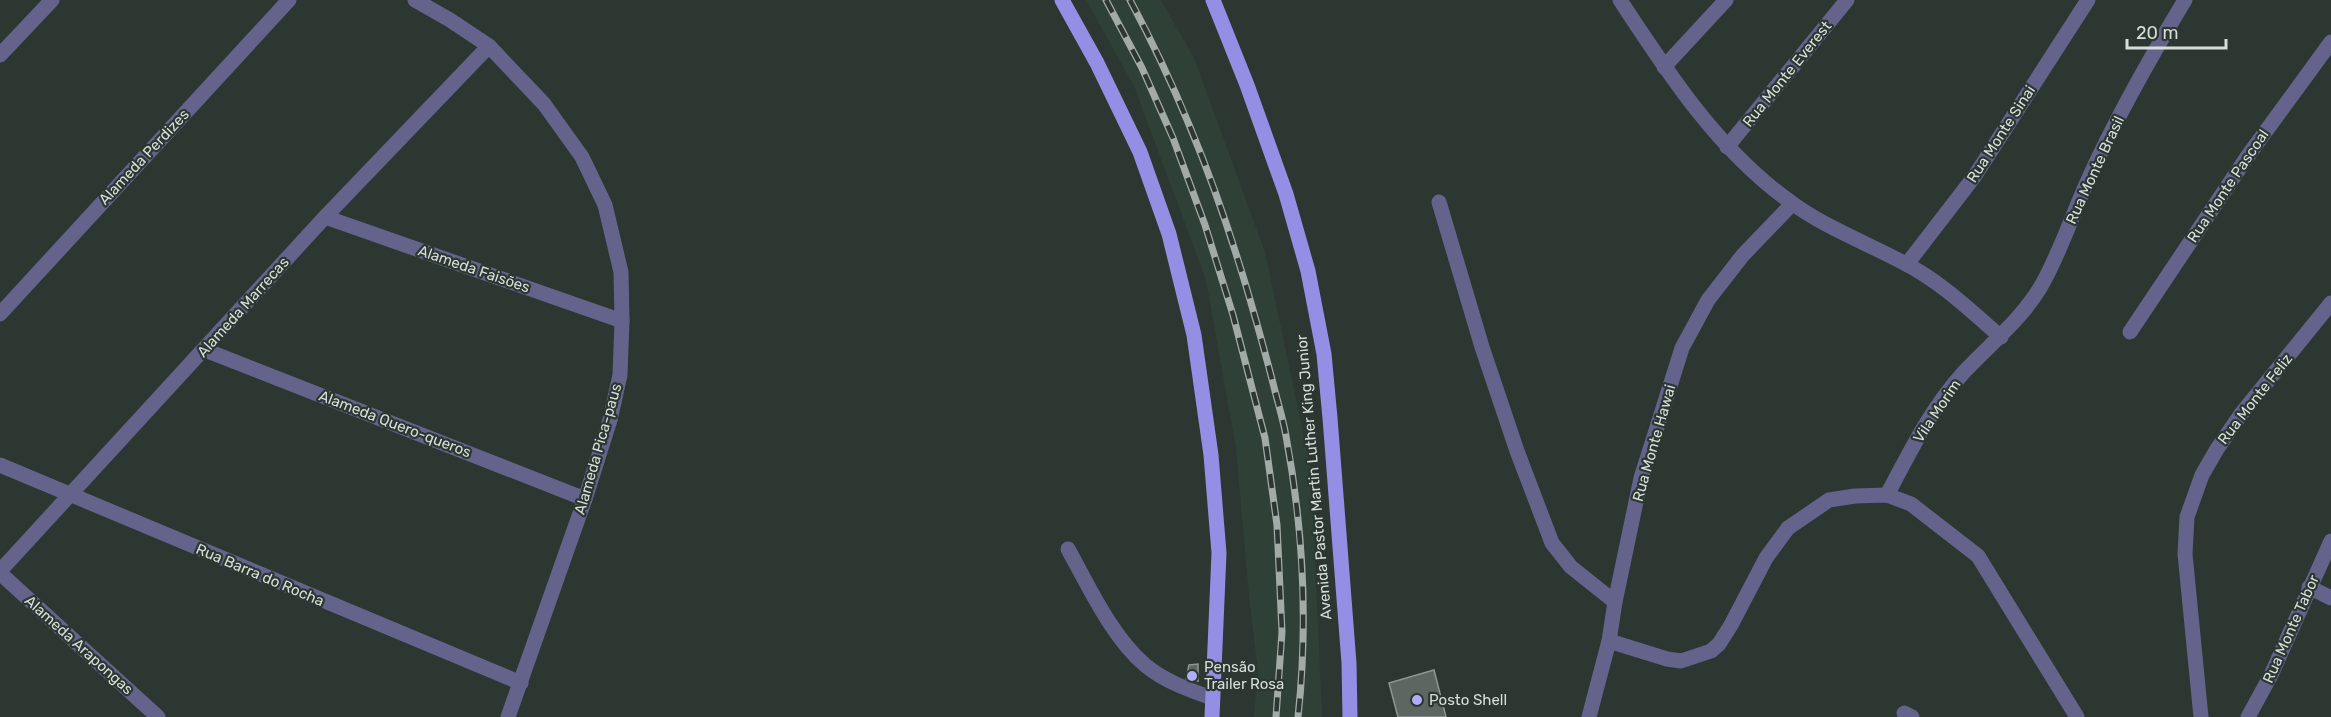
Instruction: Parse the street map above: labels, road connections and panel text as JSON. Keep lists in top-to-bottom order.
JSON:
{
  "streets": {
    "main road": ["Avenida Pastor Martin Luther King Junior"],
    "street": [
      "Rua Monte Everest",
      "Rua Monte Sinai",
      "Alameda Perdizes",
      "Rua Monte Brasil",
      "Rua Monte Pascoal",
      "Alameda Faisões",
      "Alameda Marrecas",
      "Rua Monte Feliz",
      "Vila Morim",
      "Alameda Quero-queros",
      "Rua Monte Hawai",
      "Alameda Pica-paus",
      "Rua Barra do Rocha",
      "Rua Monte Tabor",
      "Alameda Arapongas"
    ]
  },
  "crossings": [
    ["Rua Monte Brasil", "Vila Morim"],
    ["Alameda Faisões", "Alameda Marrecas"],
    ["Alameda Faisões", "Alameda Pica-paus"],
    ["Alameda Marrecas", "Alameda Quero-queros"],
    ["Alameda Marrecas", "Alameda Pica-paus"],
    ["Alameda Marrecas", "Rua Barra do Rocha"],
    ["Alameda Marrecas", "Alameda Arapongas"],
    ["Alameda Quero-queros", "Alameda Pica-paus"],
    ["Alameda Pica-paus", "Rua Barra do Rocha"]
  ],
  "places": ["Pensão Trailer Rosa", "Posto Shell"],
  "scale_bar": "20 m"
}
